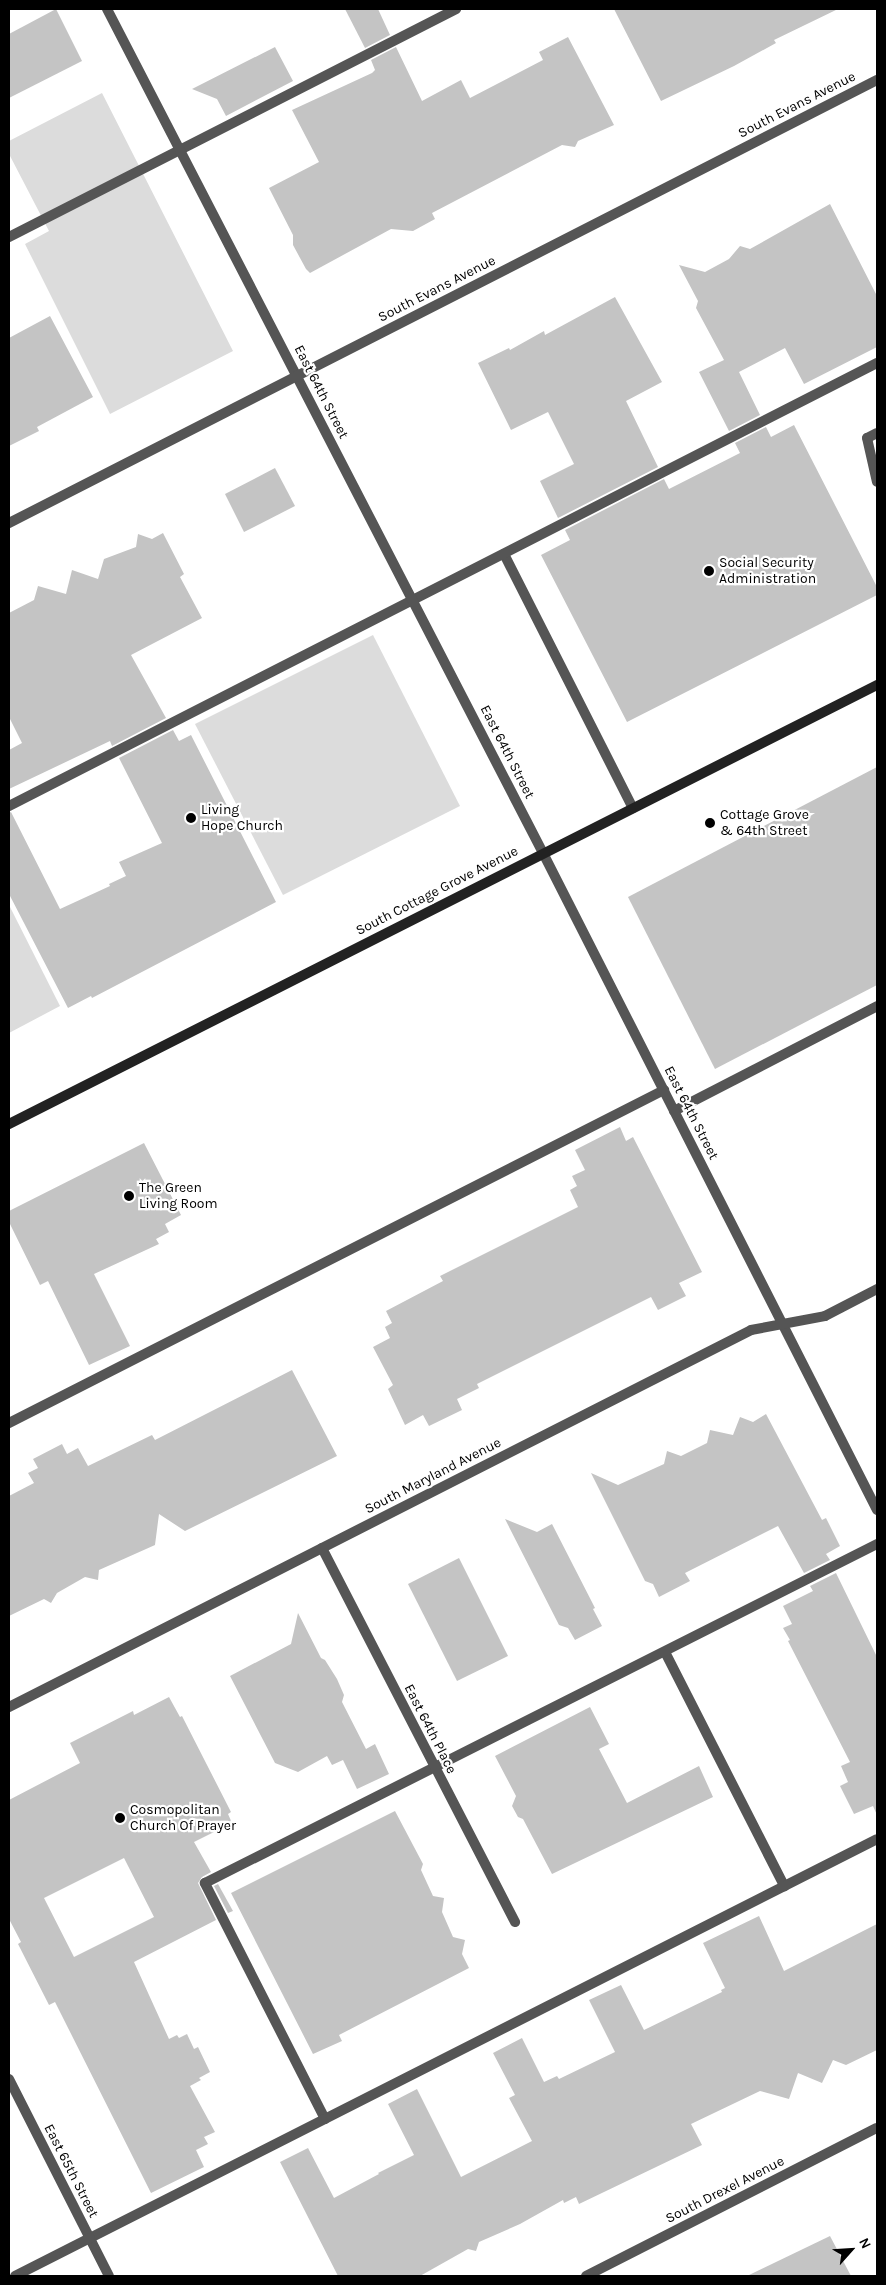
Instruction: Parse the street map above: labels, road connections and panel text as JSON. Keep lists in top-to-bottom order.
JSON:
{
  "streets": {
    "main road": ["South Cottage Grove Avenue"],
    "street": [
      "South Evans Avenue",
      "East 64th Street",
      "South Maryland Avenue",
      "East 64th Place",
      "East 65th Street",
      "South Drexel Avenue"
    ]
  },
  "crossings": [
    ["South Evans Avenue", "East 64th Street"],
    ["East 64th Street", "South Cottage Grove Avenue"],
    ["East 64th Street", "South Maryland Avenue"],
    ["South Maryland Avenue", "East 64th Place"]
  ],
  "places": [
    "Social Security Administration",
    "Living Hope Church",
    "Cottage Grove & 64th Street",
    "The Green Living Room",
    "Cosmopolitan Church Of Prayer"
  ],
  "north": "top right"
}
